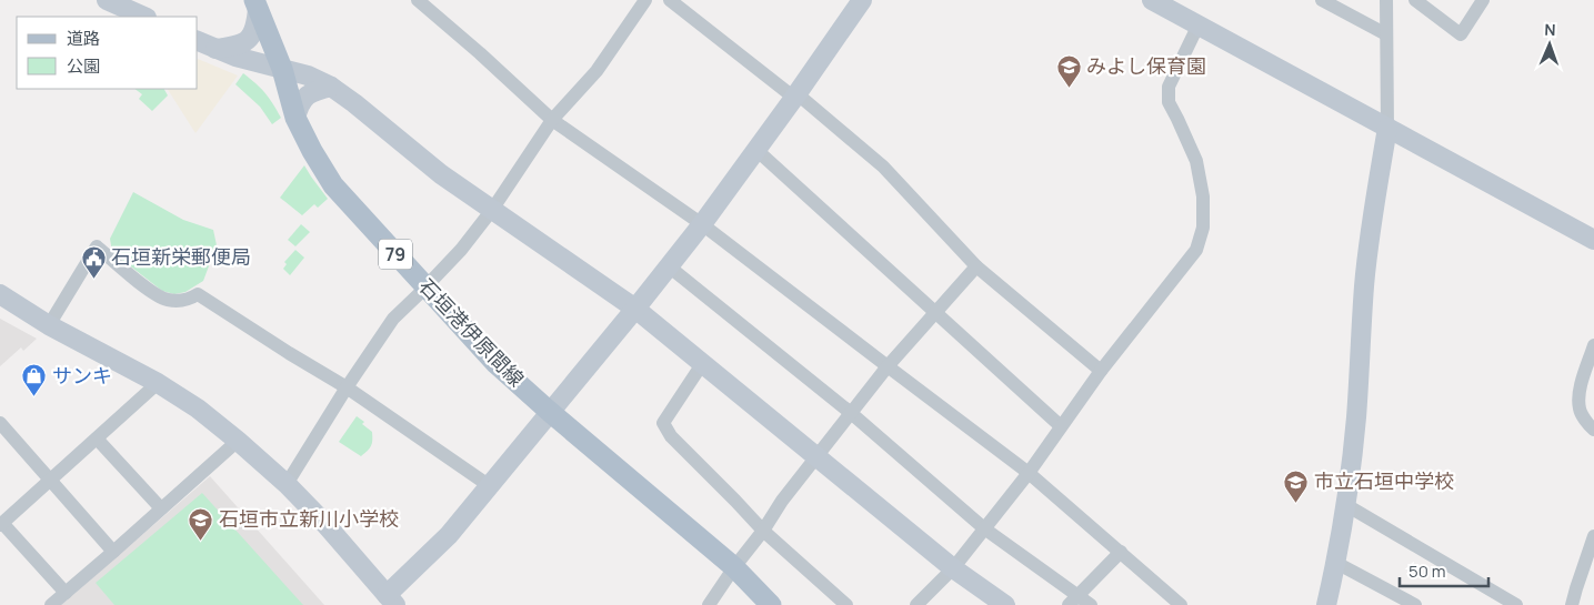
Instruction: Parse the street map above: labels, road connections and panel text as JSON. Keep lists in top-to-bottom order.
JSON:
{
  "streets": {
    "main road": ["79", "石垣港伊原間線"]
  },
  "places": {
    "school or university": ["みよし保育園", "市立石垣中学校", "石垣市立新川小学校"],
    "public building": ["石垣新栄郵便局"],
    "shop": ["サンキ"]
  },
  "legend": ["道路", "公園"],
  "scale_bar": "50 m",
  "north": "top"
}
